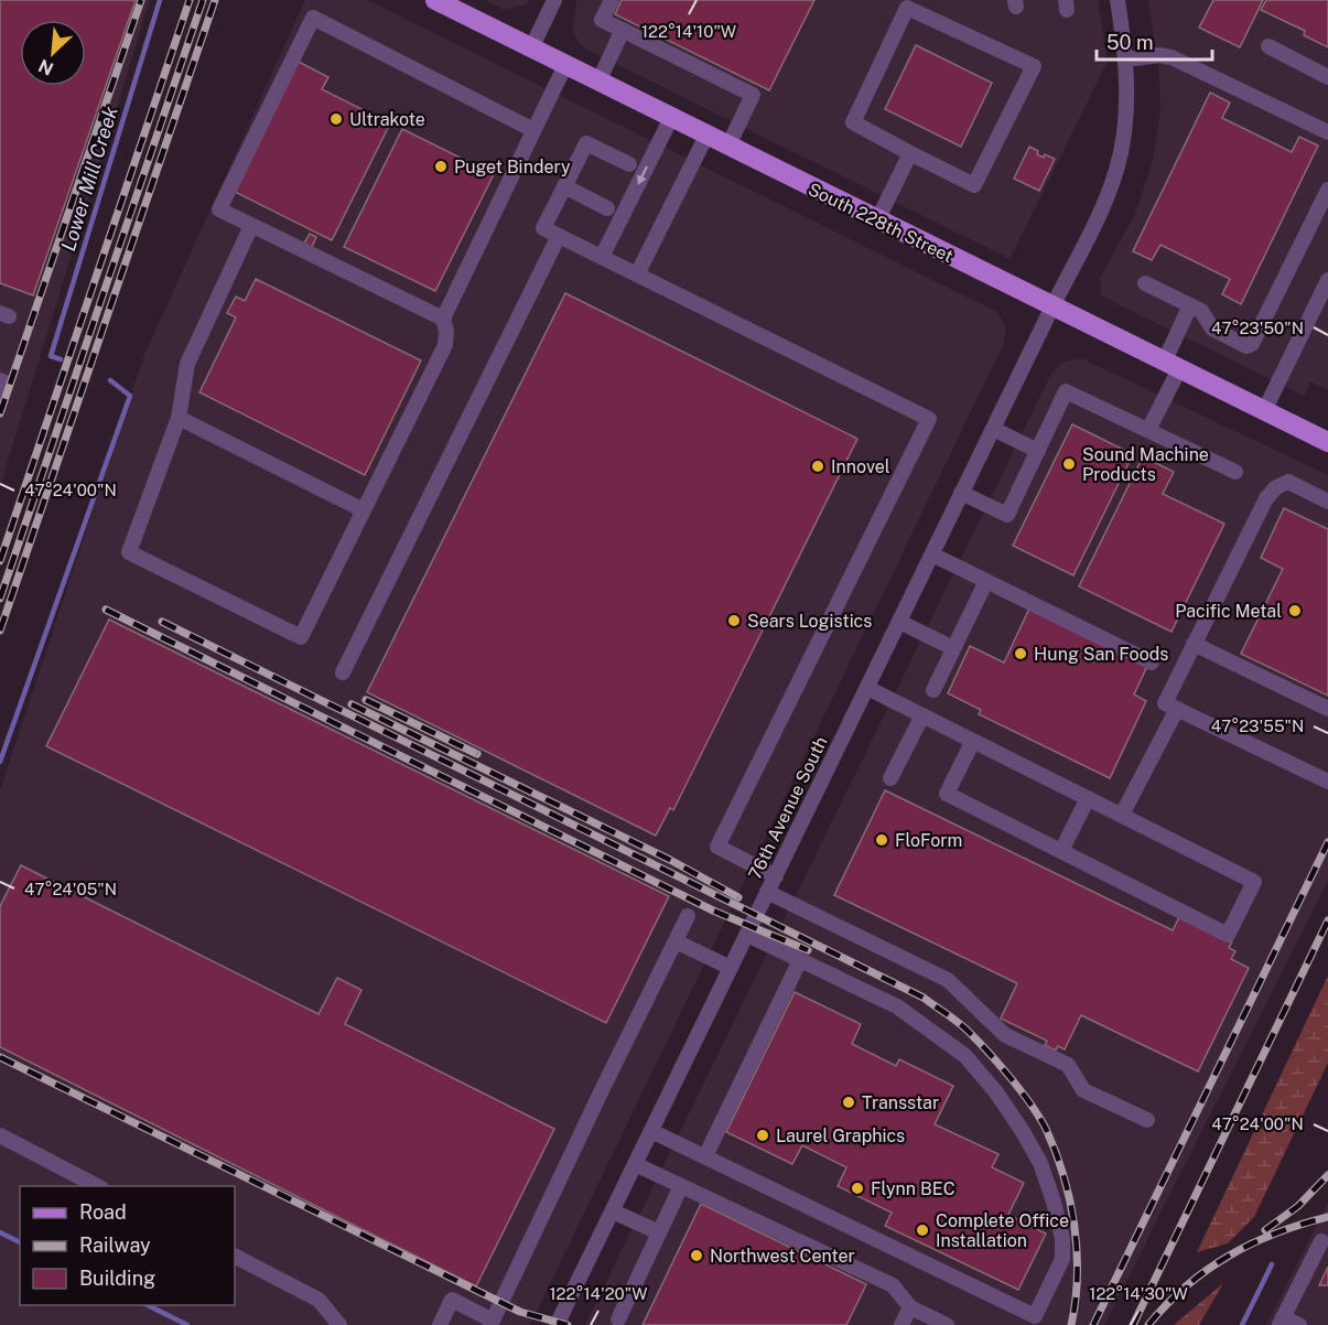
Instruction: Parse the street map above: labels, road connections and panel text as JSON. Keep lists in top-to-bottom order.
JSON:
{
  "streets": {
    "main road": ["South 228th Street"],
    "street": ["76th Avenue South"]
  },
  "crossings": [
    ["South 228th Street", "76th Avenue South"]
  ],
  "water": ["Lower Mill Creek"],
  "places": [
    "Ultrakote",
    "Puget Bindery",
    "Sound Machine Products",
    "Innovel",
    "Pacific Metal",
    "Sears Logistics",
    "Hung San Foods",
    "FloForm",
    "Transstar",
    "Laurel Graphics",
    "Flynn BEC",
    "Complete Office Installation",
    "Northwest Center"
  ],
  "legend": ["Road", "Railway", "Building"],
  "scale_bar": "50 m",
  "north": "bottom left",
  "coordinates": [
    "122°14'10\"W",
    "47°23'50\"N",
    "47°24'00\"N",
    "47°23'55\"N",
    "47°24'05\"N",
    "122°14'20\"W",
    "122°14'30\"W"
  ]
}
